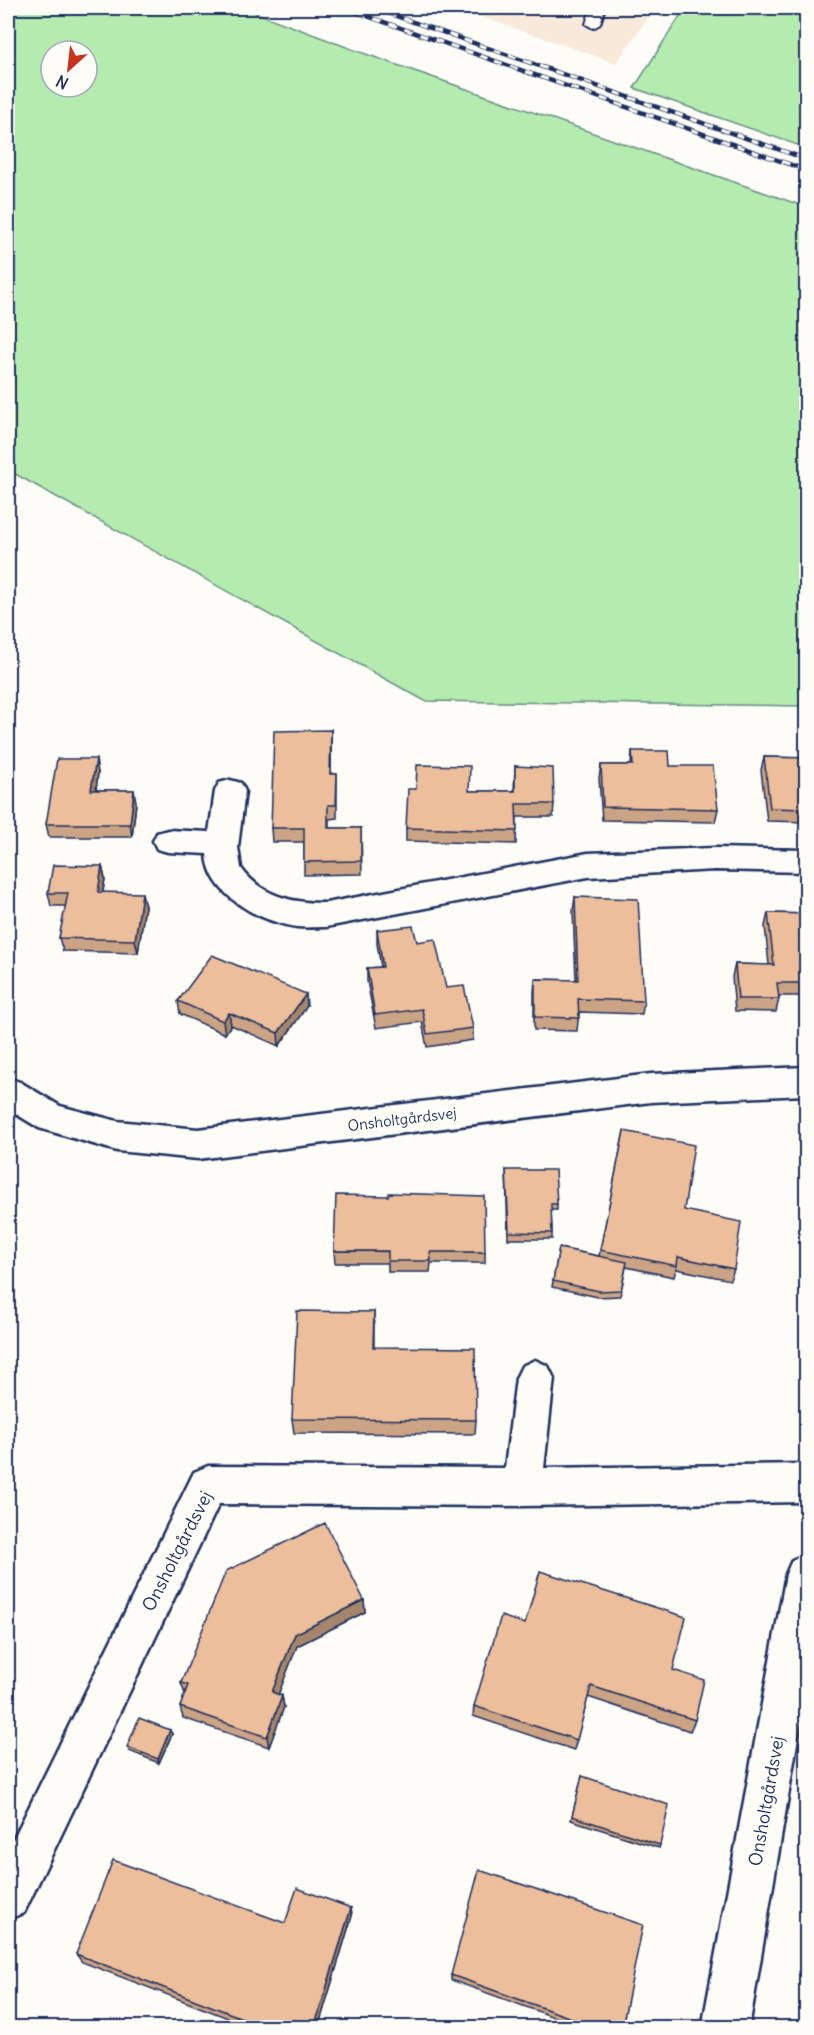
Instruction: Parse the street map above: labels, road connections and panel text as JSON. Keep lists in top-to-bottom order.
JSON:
{
  "streets": {
    "street": ["Onsholtgårdsvej"]
  },
  "north": "bottom left"
}
